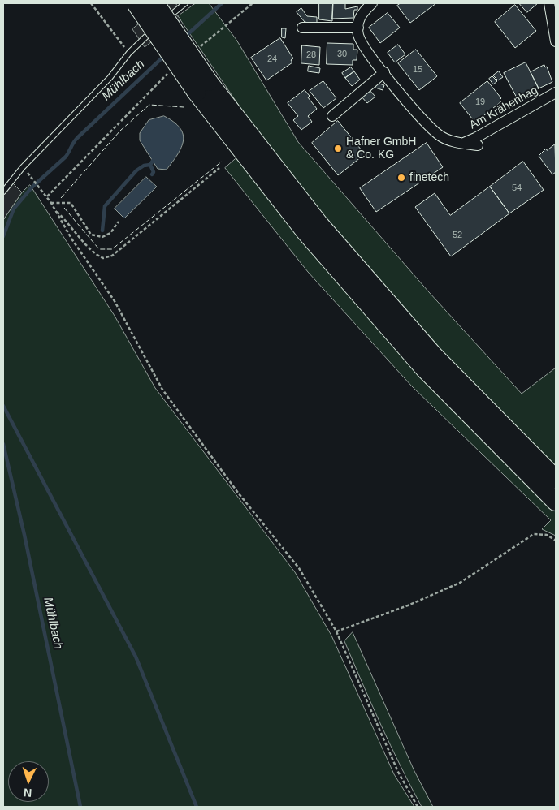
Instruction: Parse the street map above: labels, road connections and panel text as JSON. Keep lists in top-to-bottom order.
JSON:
{
  "streets": {
    "street": ["Am Krähenhag"]
  },
  "water": ["Mühlbach"],
  "places": ["Hafner GmbH & Co. KG", "finetech"],
  "house_numbers": [
    "30",
    "28",
    "24",
    "15",
    "19",
    "54",
    "52"
  ],
  "north": "bottom"
}
